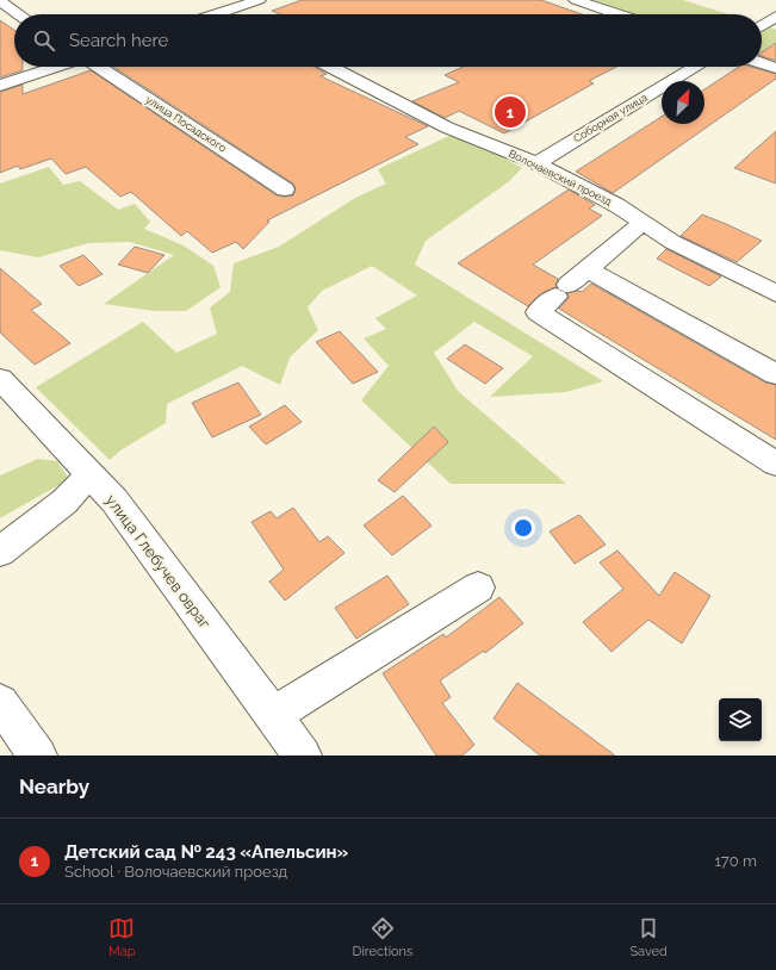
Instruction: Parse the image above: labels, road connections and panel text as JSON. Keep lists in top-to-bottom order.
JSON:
{
  "streets": {
    "street": [
      "Соборная улица",
      "улица Посадского",
      "Волочаевский проезд",
      "улица Глебучев овраг"
    ]
  },
  "crossings": [
    ["Соборная улица", "Волочаевский проезд"]
  ],
  "north": "top right",
  "page": {
    "search": "Search here",
    "pins": "1",
    "heading": "Nearby",
    "list": [
      {
        "mark": "1",
        "name": "Детский сад № 243 «Апельсин»",
        "note": "School · Волочаевский проезд",
        "value": "170 m"
      }
    ],
    "nav": ["Map", "Directions", "Saved"]
  }
}
